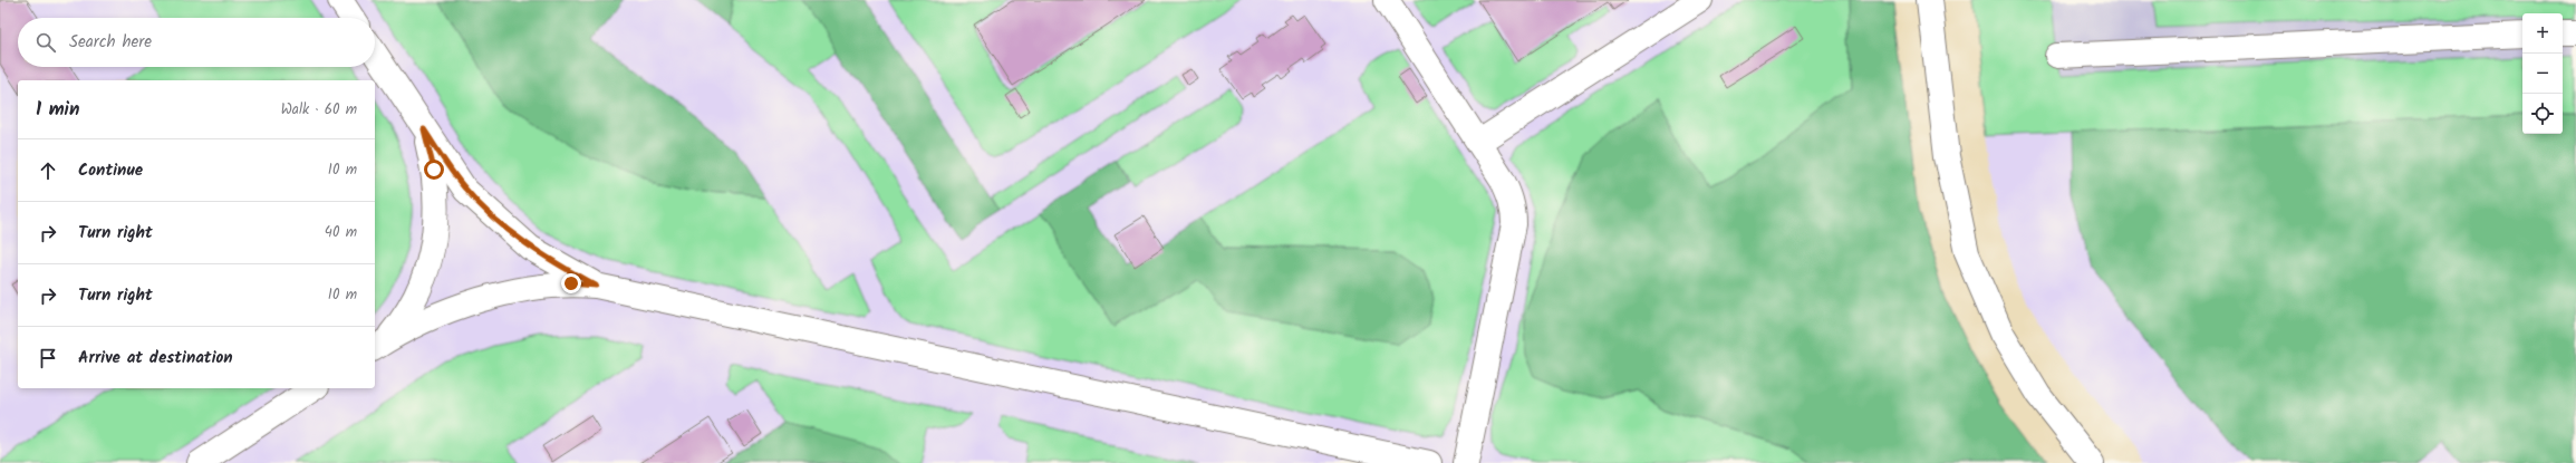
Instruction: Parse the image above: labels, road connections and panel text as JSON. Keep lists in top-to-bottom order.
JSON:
{
  "page": {
    "map_buttons": ["+", "−"],
    "search": "Search here",
    "heading": ["1 min", "Walk · 60 m"],
    "list": [
      ["Continue", "10 m"],
      ["Turn right", "40 m"],
      ["Turn right", "10 m"],
      "Arrive at destination"
    ]
  }
}
